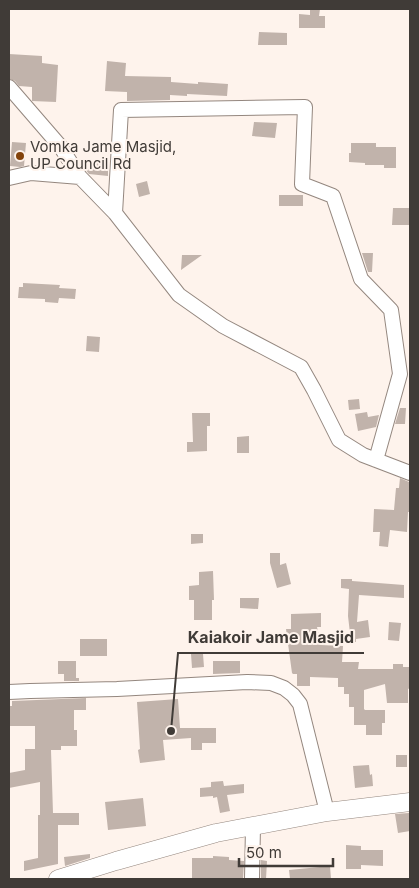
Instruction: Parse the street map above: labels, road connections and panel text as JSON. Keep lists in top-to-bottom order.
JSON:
{
  "places": ["Vomka Jame Masjid, UP Council Rd", "Kaiakoir Jame Masjid"],
  "scale_bar": "50 m"
}
